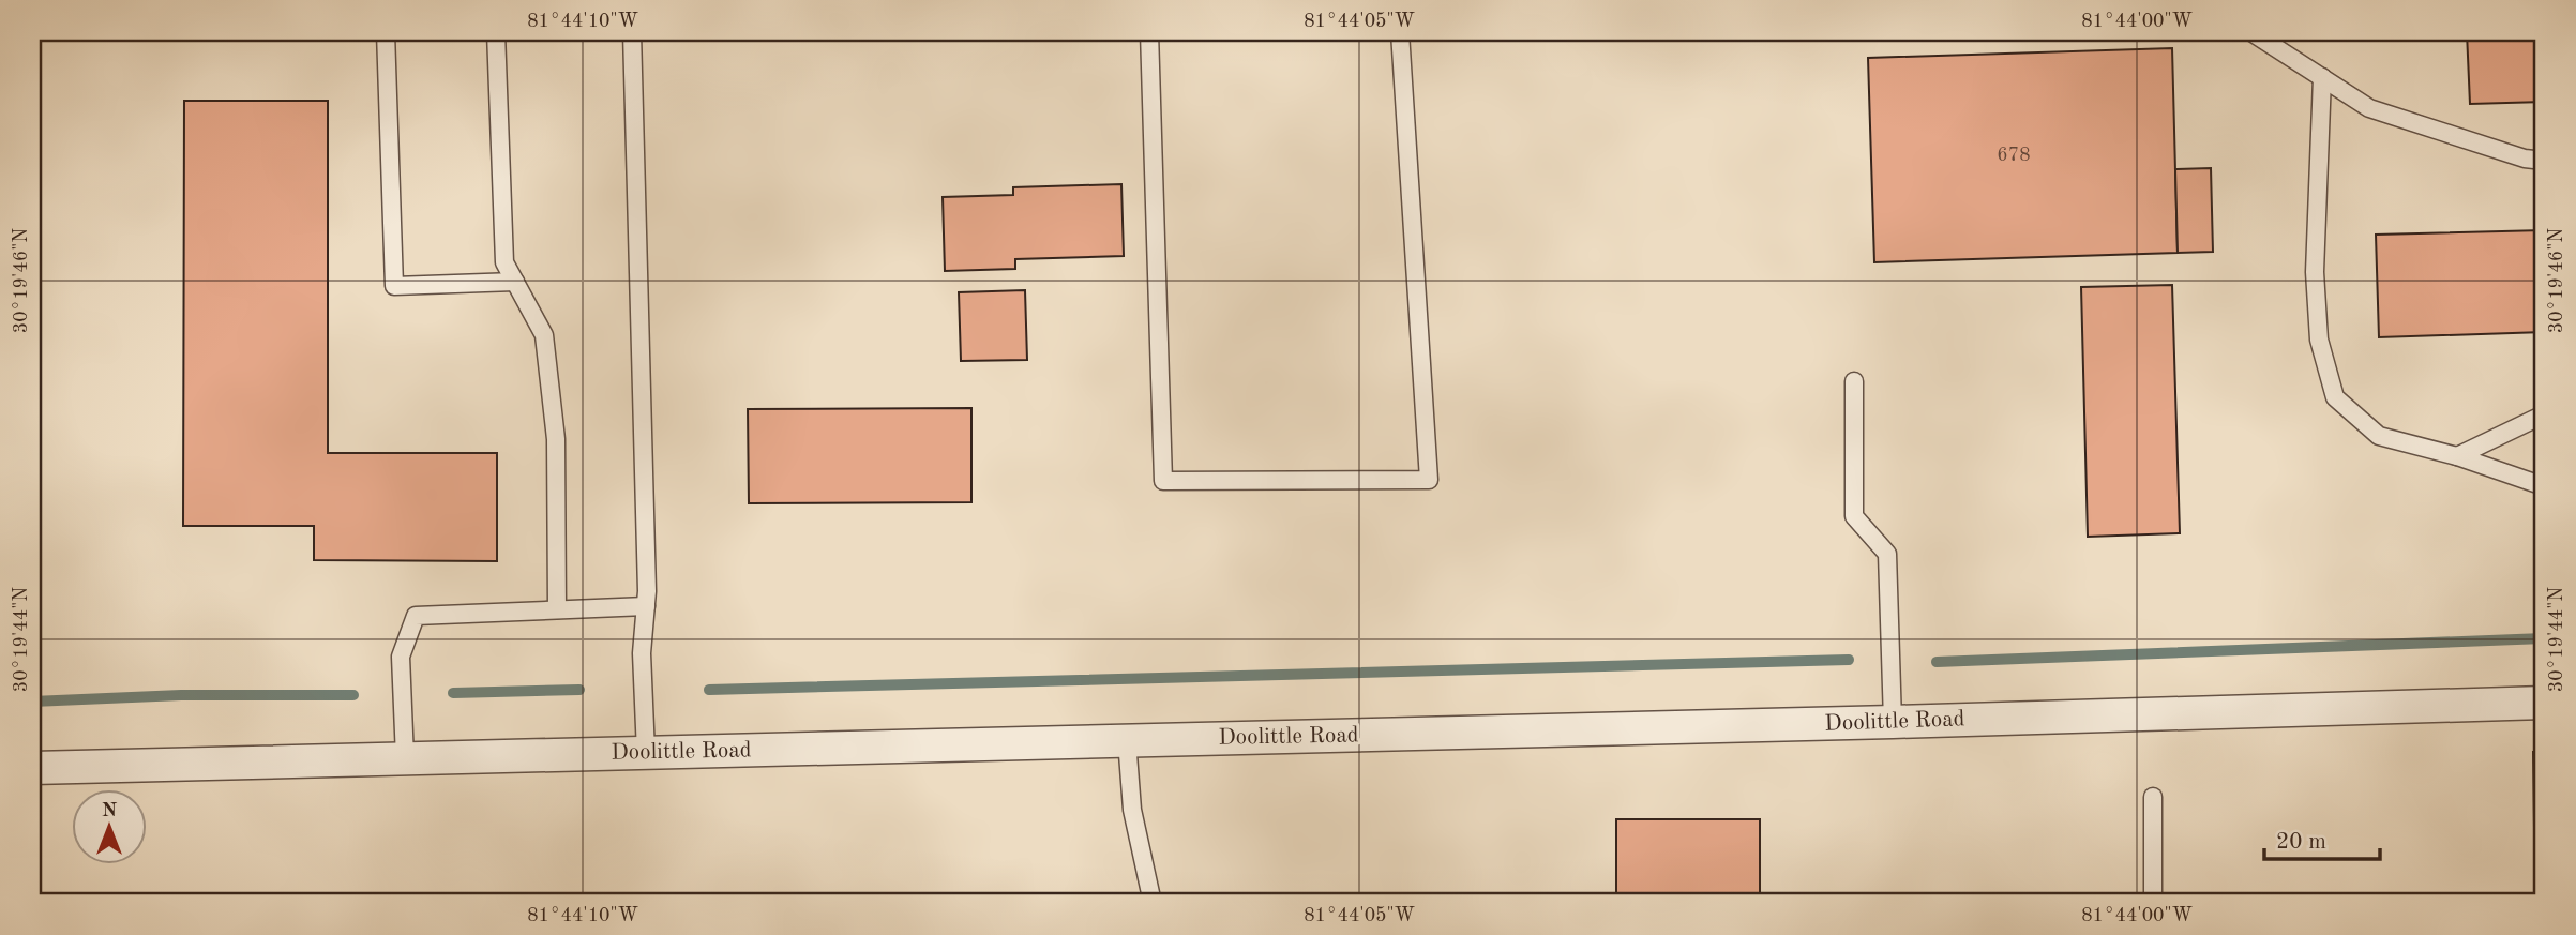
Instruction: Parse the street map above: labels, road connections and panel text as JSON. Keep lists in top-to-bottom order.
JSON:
{
  "streets": {
    "street": ["Doolittle Road"]
  },
  "house_numbers": ["678"],
  "scale_bar": "20 m",
  "north": "top",
  "coordinates": [
    "81°44'10\"W",
    "81°44'05\"W",
    "81°44'00\"W",
    "30°19'46\"N",
    "30°19'44\"N"
  ]
}
